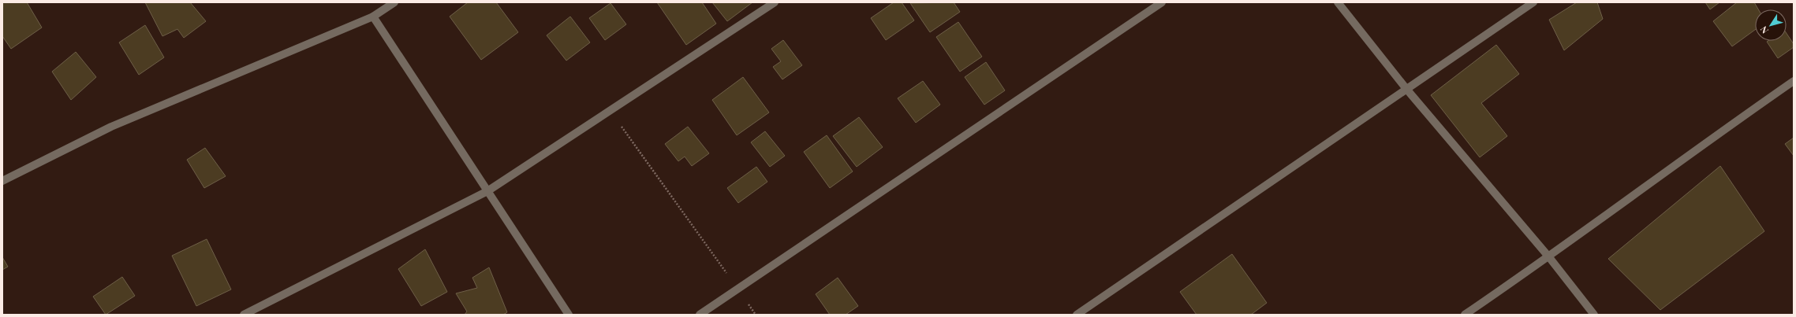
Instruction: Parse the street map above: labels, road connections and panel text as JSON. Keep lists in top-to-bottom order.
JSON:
{
  "north": "bottom left"
}
